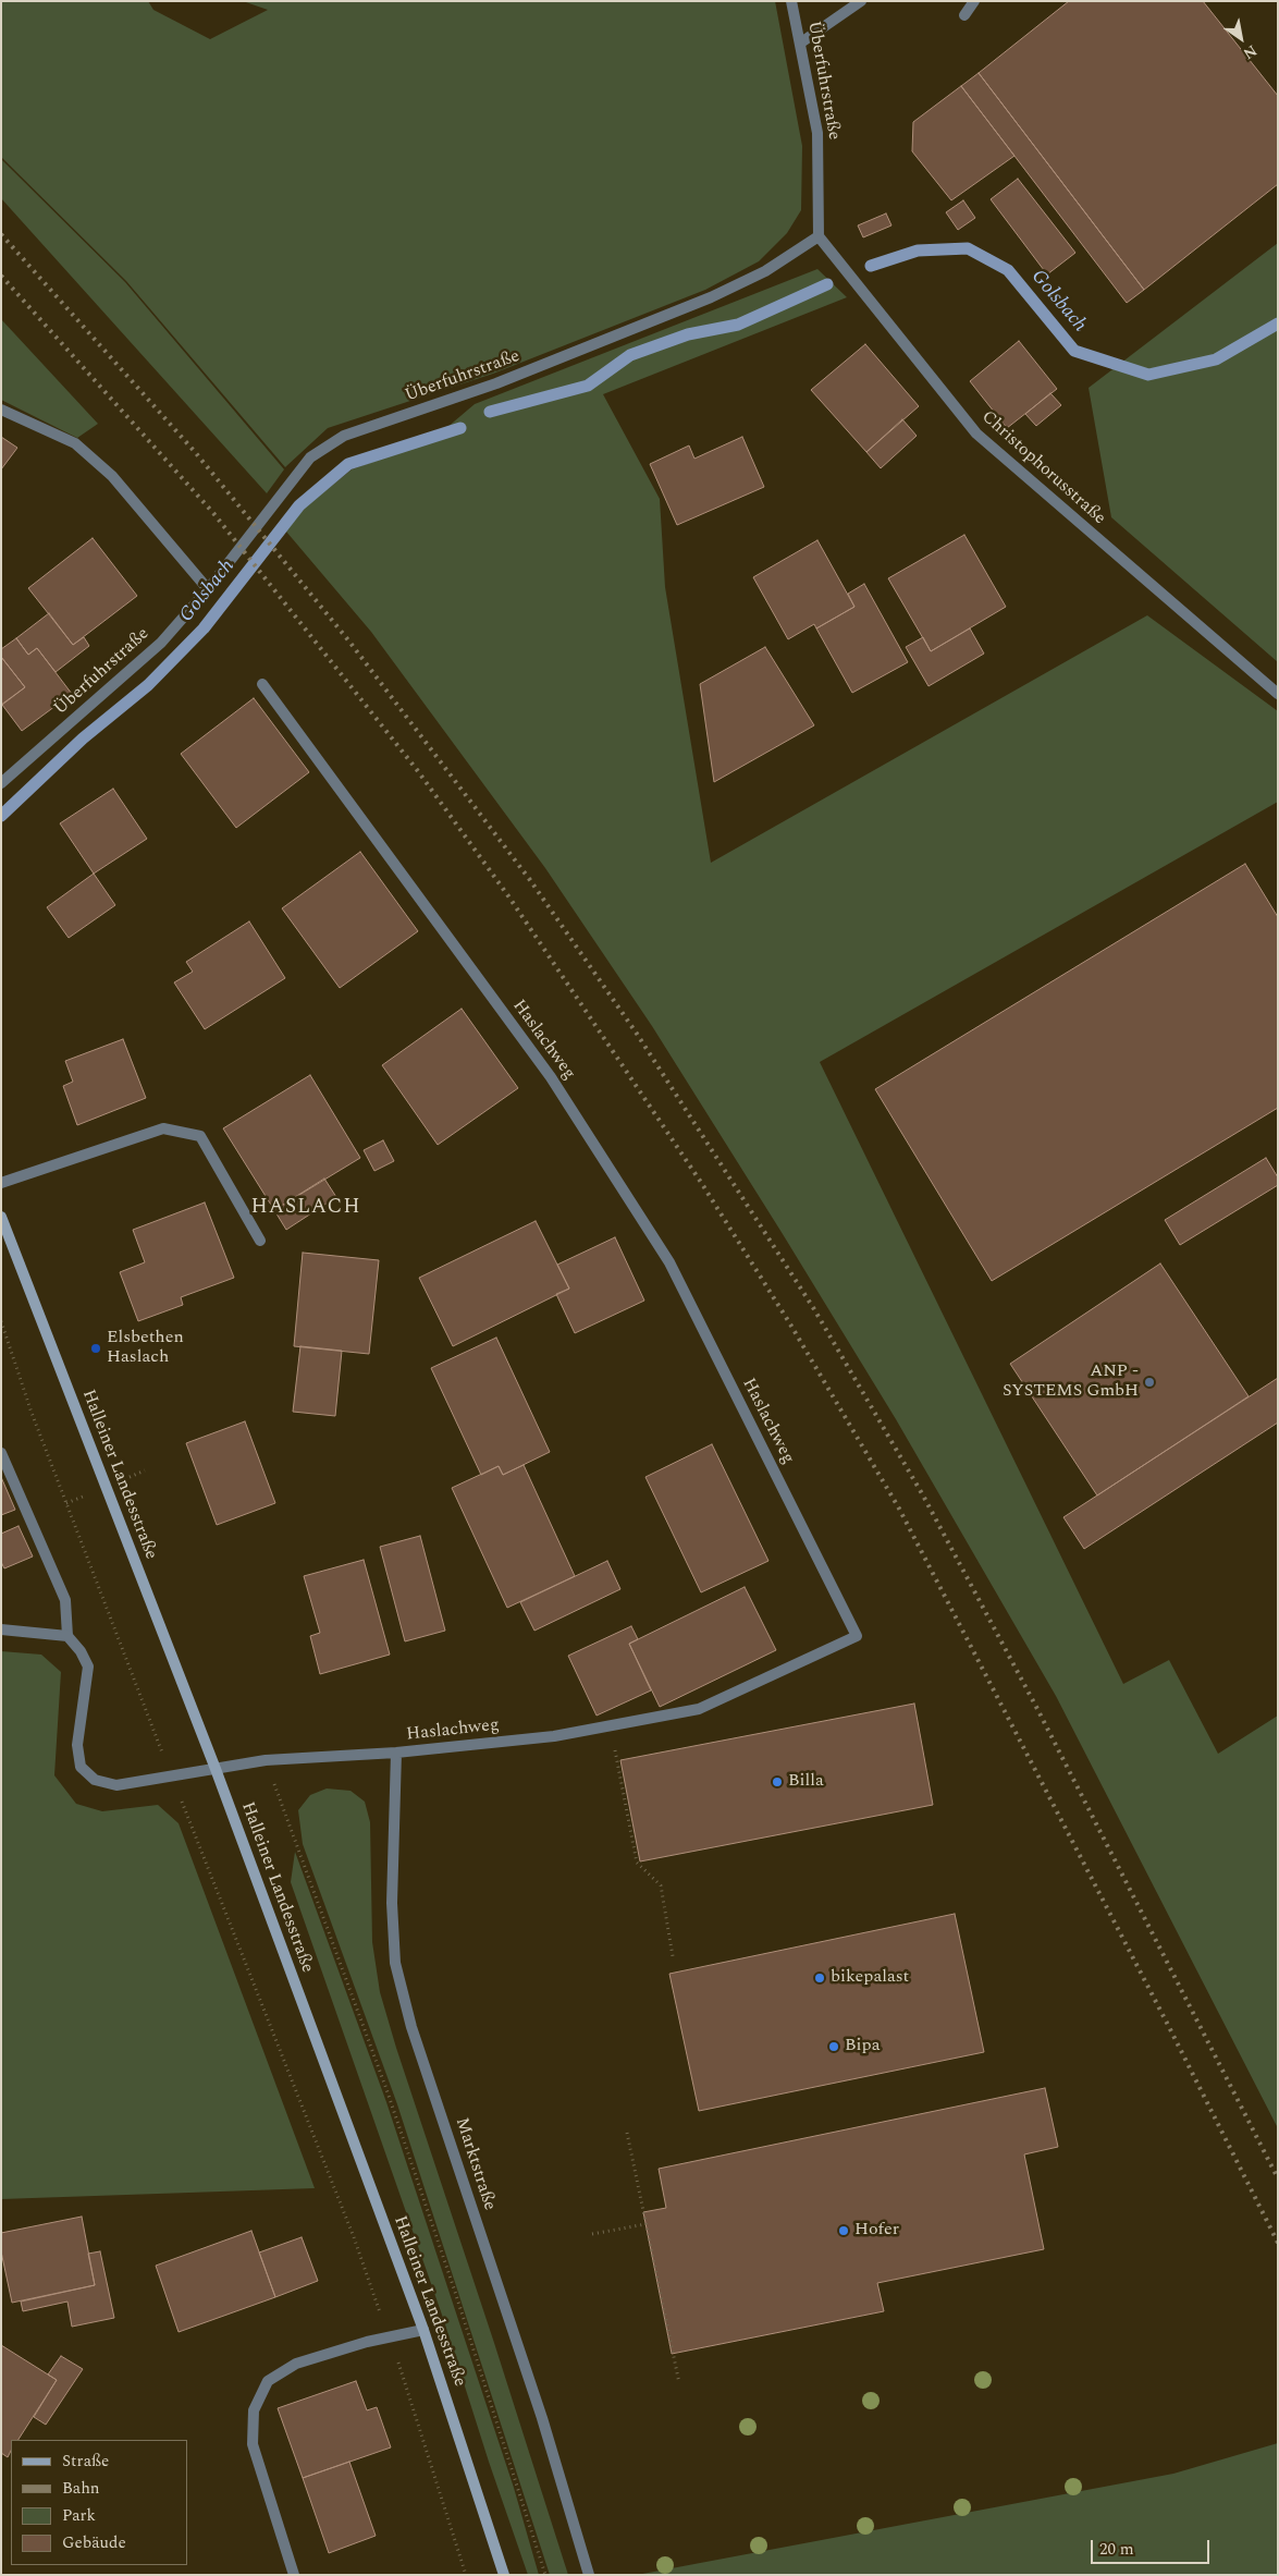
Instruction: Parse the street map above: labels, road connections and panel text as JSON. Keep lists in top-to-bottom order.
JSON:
{
  "streets": {
    "main road": ["Halleiner Landesstraße"],
    "street": [
      "Überfuhrstraße",
      "Christophorusstraße",
      "Haslachweg",
      "Marktstraße"
    ]
  },
  "crossings": [
    ["Überfuhrstraße", "Christophorusstraße"],
    ["Haslachweg", "Halleiner Landesstraße"],
    ["Haslachweg", "Marktstraße"]
  ],
  "districts": ["HASLACH"],
  "water": ["Golsbach"],
  "places": [
    "Elsbethen Haslach",
    "ANP - SYSTEMS GmbH",
    "Billa",
    "bikepalast",
    "Bipa",
    "Hofer"
  ],
  "legend": [
    "Straße",
    "Bahn",
    "Park",
    "Gebäude"
  ],
  "scale_bar": "20 m",
  "north": "bottom right"
}
